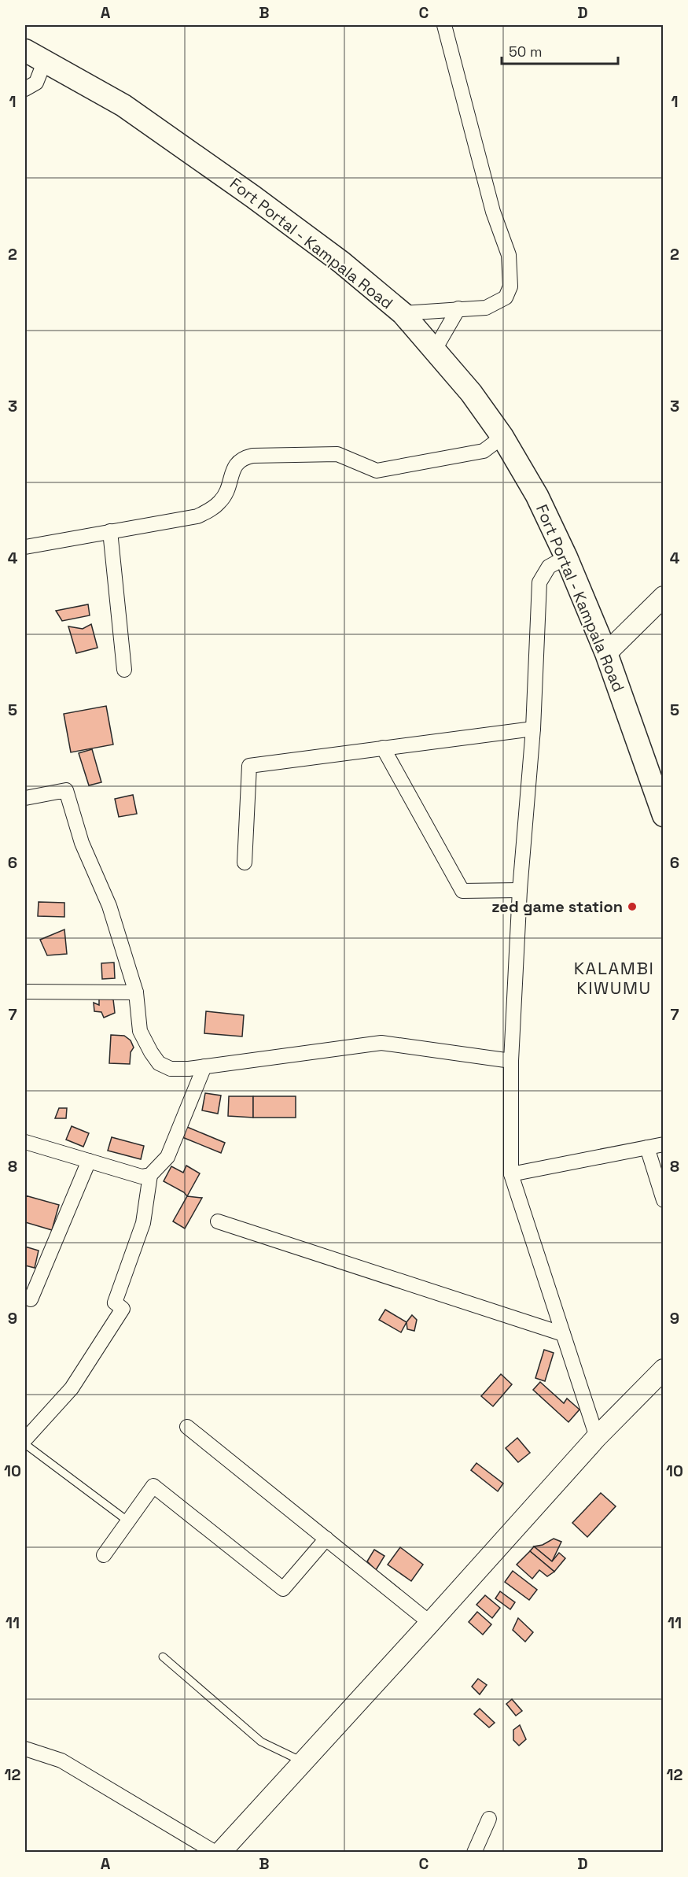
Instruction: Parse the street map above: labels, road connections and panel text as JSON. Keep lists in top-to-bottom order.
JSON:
{
  "streets": {
    "main road": ["Fort Portal - Kampala Road"]
  },
  "districts": ["KALAMBI KIWUMU"],
  "places": ["zed game station"],
  "scale_bar": "50 m",
  "grid": {
    "columns": [
      "A",
      "B",
      "C",
      "D"
    ],
    "rows": [
      "1",
      "2",
      "3",
      "4",
      "5",
      "6",
      "7",
      "8",
      "9",
      "10",
      "11",
      "12"
    ]
  }
}
